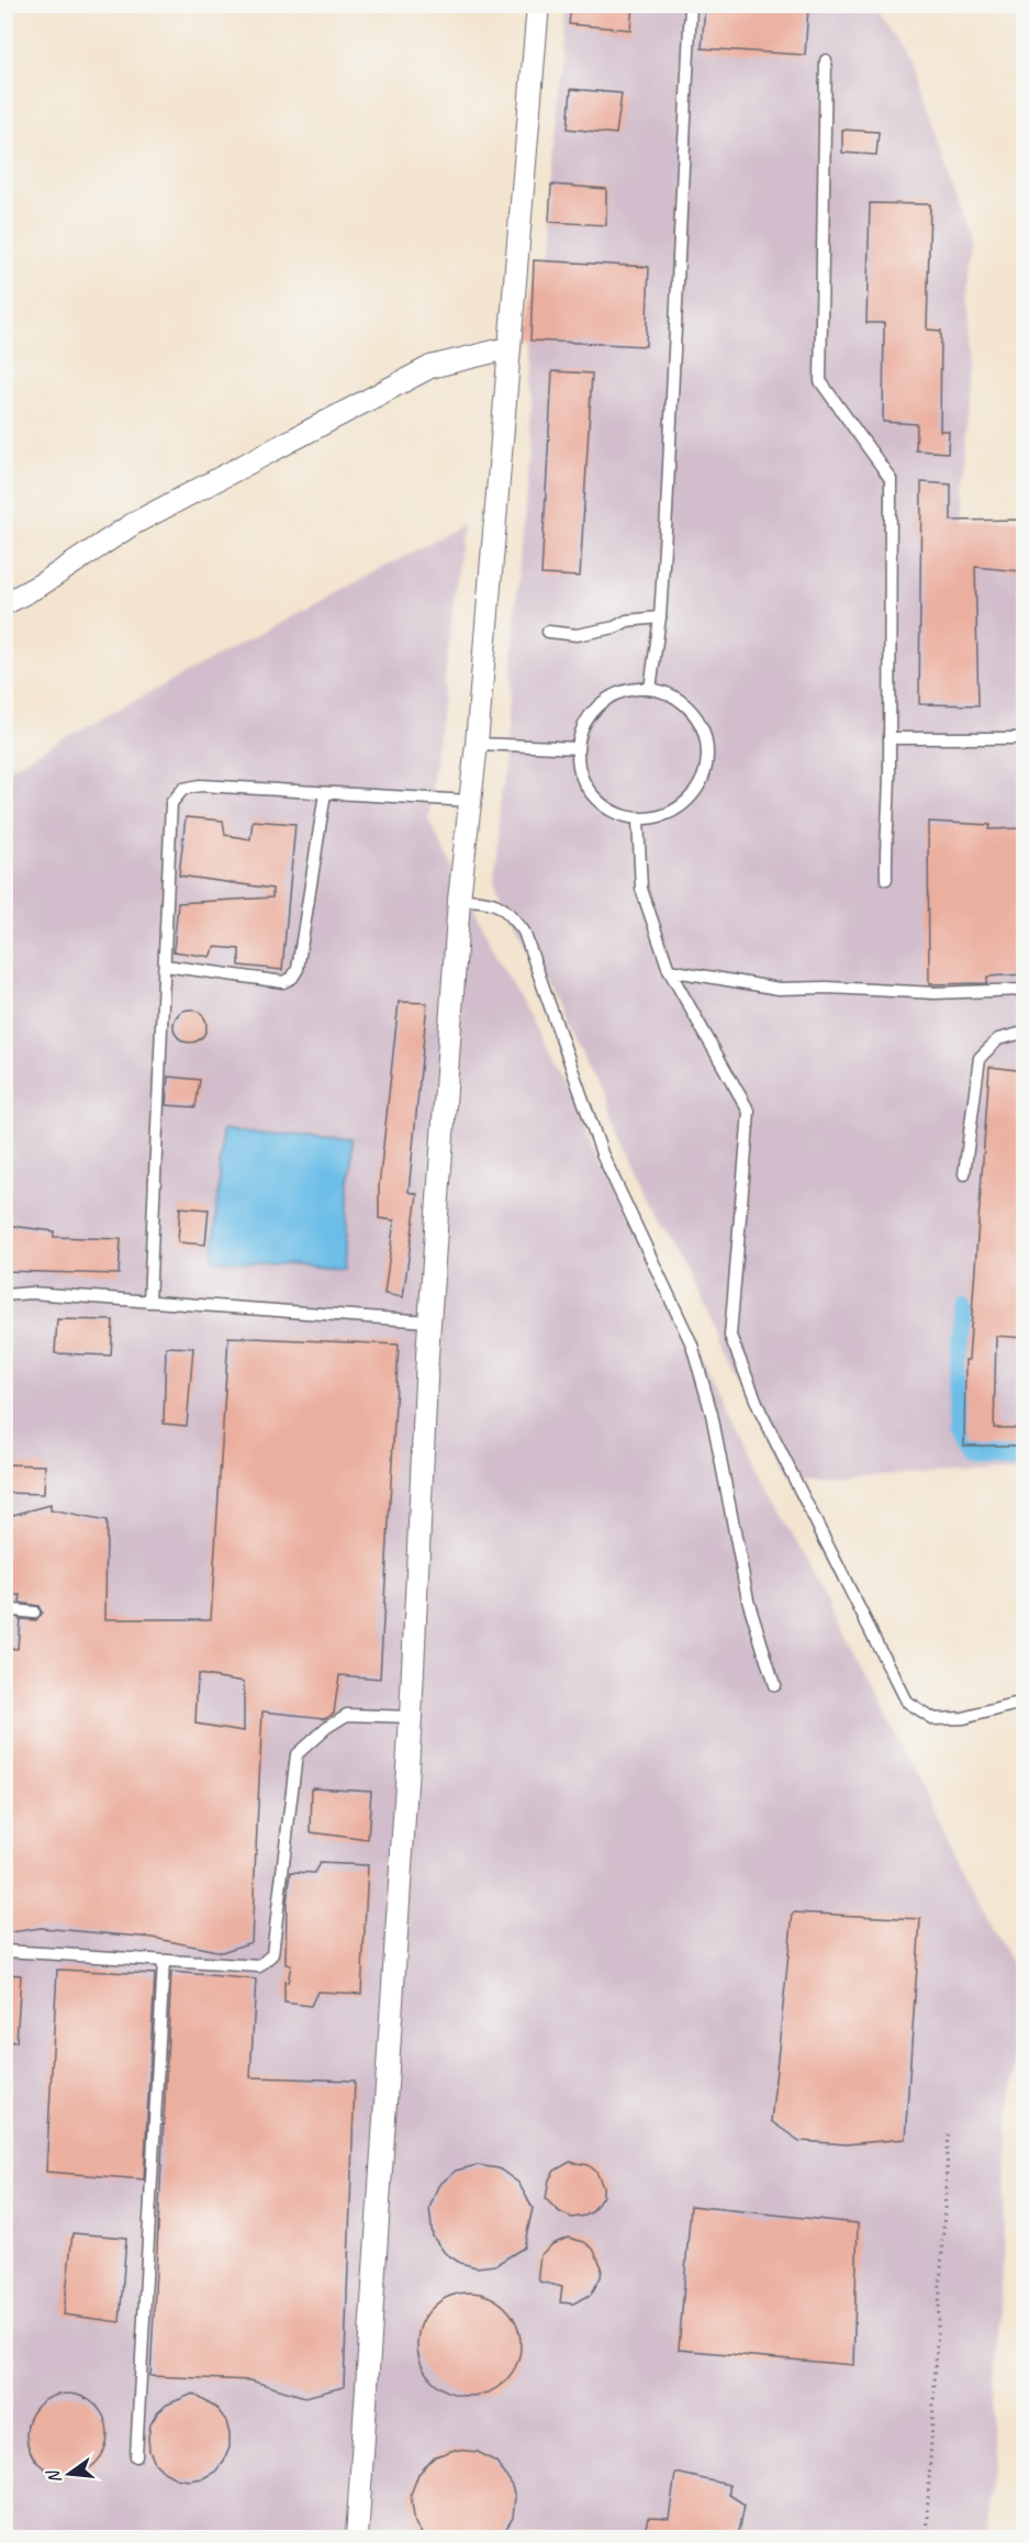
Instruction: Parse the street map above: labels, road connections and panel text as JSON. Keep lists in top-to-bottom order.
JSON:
{
  "north": "left"
}
